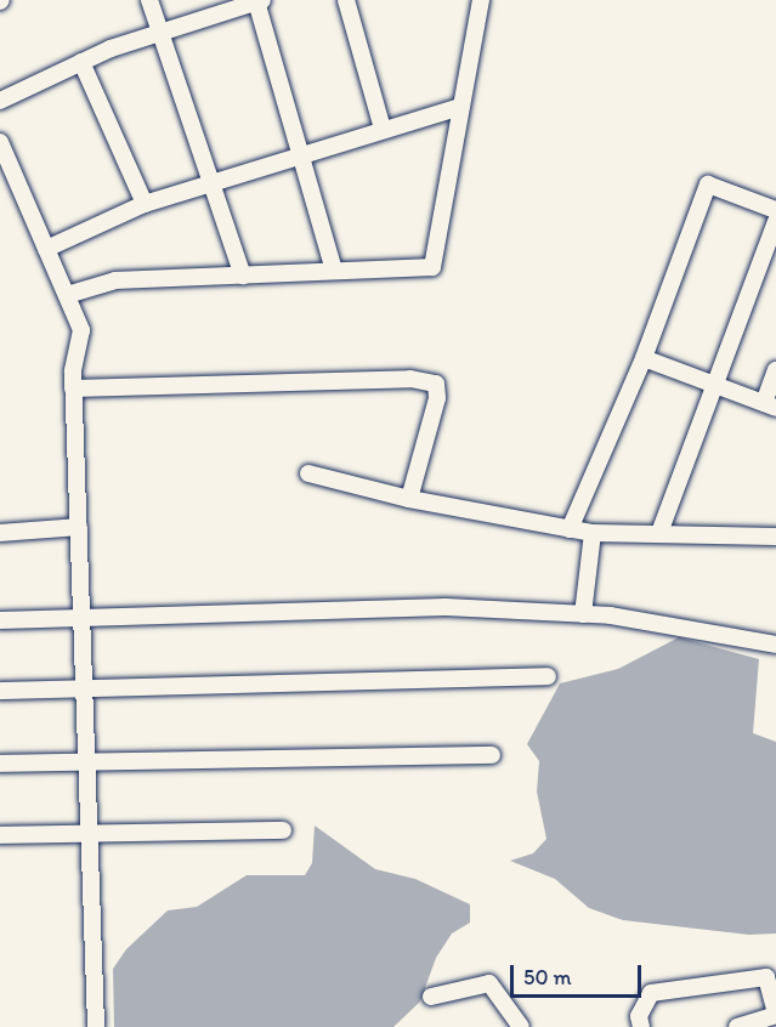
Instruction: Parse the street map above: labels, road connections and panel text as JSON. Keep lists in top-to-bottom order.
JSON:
{
  "scale_bar": "50 m"
}
